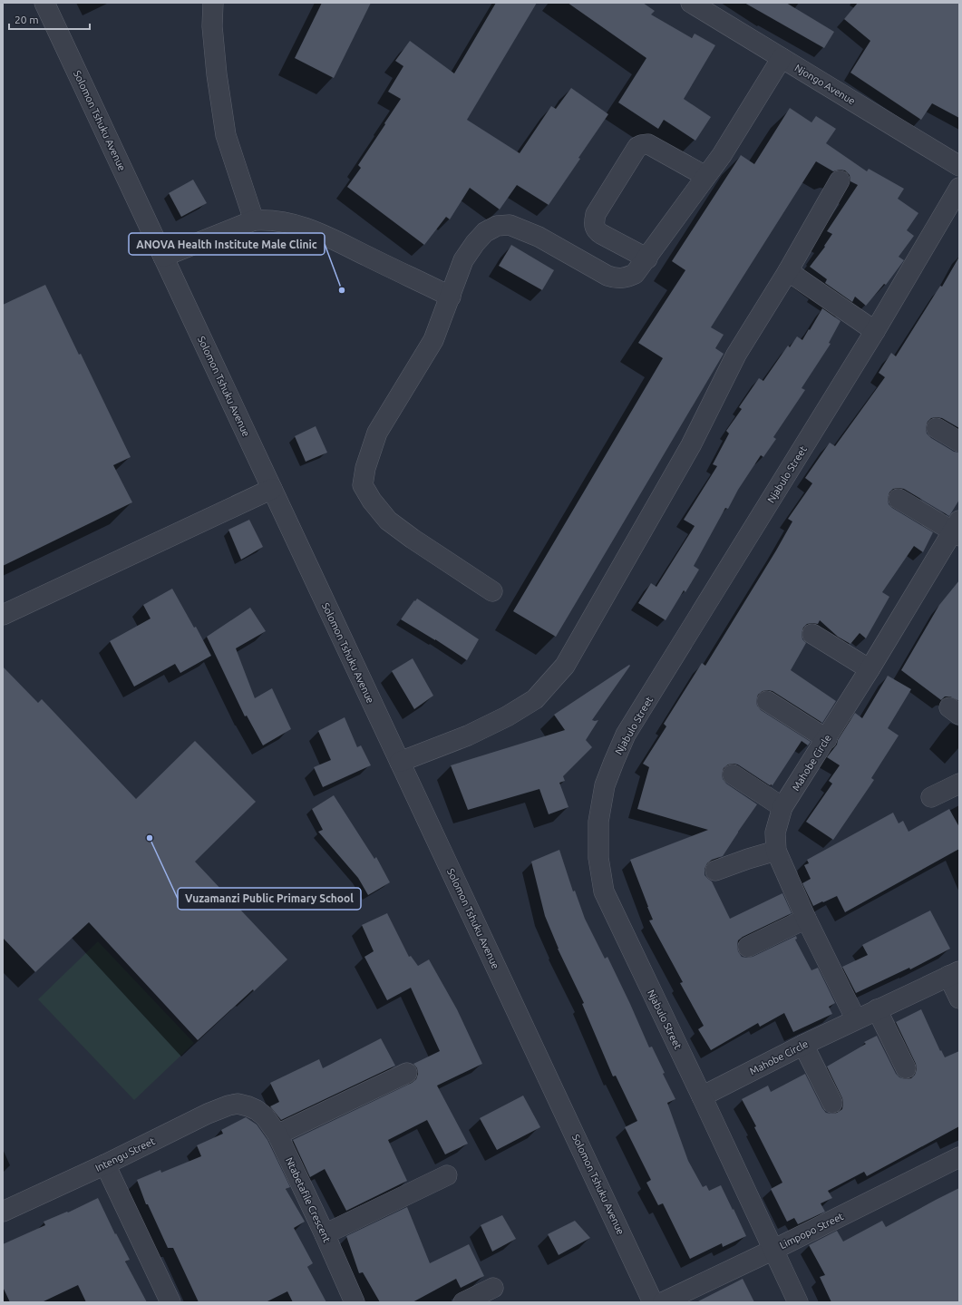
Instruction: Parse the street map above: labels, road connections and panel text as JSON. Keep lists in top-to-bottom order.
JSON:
{
  "streets": {
    "street": [
      "Njongo Avenue",
      "Solomon Tshuku Avenue",
      "Njabulo Street",
      "Mahobe Circle",
      "Intengu Street",
      "Ntabetafile Crescent",
      "Limpopo Street"
    ]
  },
  "crossings": [
    ["Njabulo Street", "Mahobe Circle"],
    ["Njabulo Street", "Limpopo Street"],
    ["Intengu Street", "Ntabetafile Crescent"]
  ],
  "places": ["ANOVA Health Institute Male Clinic", "Vuzamanzi Public Primary School"],
  "scale_bar": "20 m"
}
